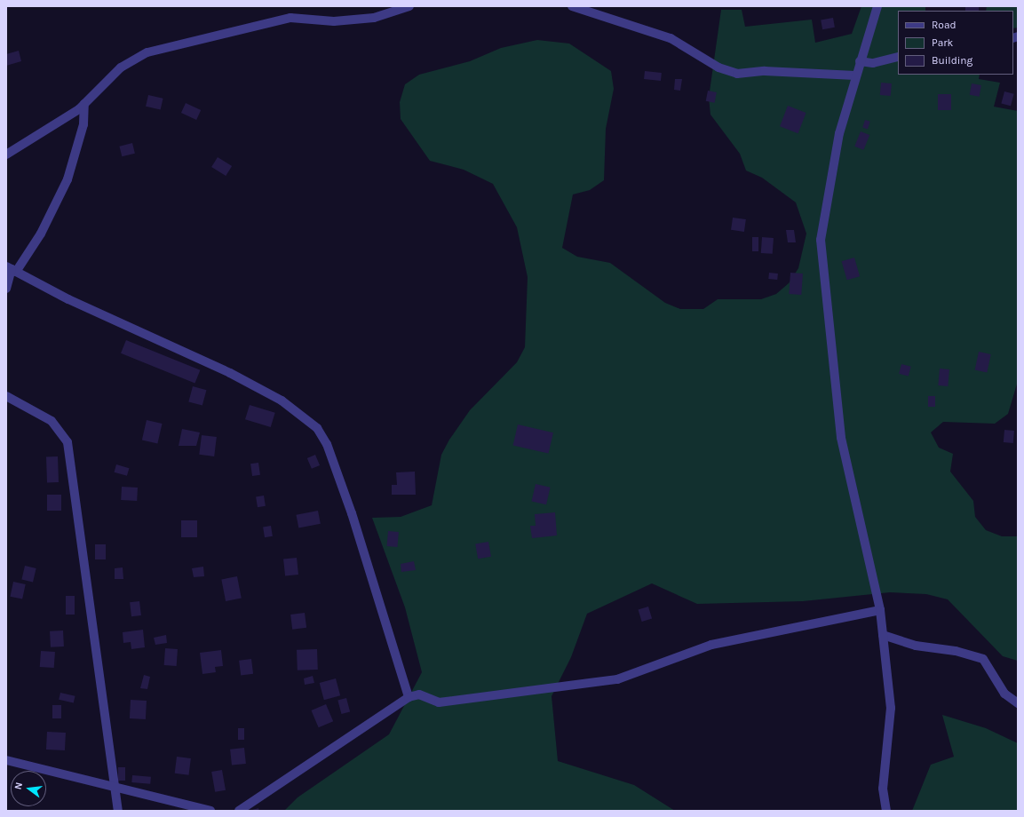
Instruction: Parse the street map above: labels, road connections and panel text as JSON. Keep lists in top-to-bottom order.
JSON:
{
  "legend": ["Road", "Park", "Building"],
  "north": "left"
}
